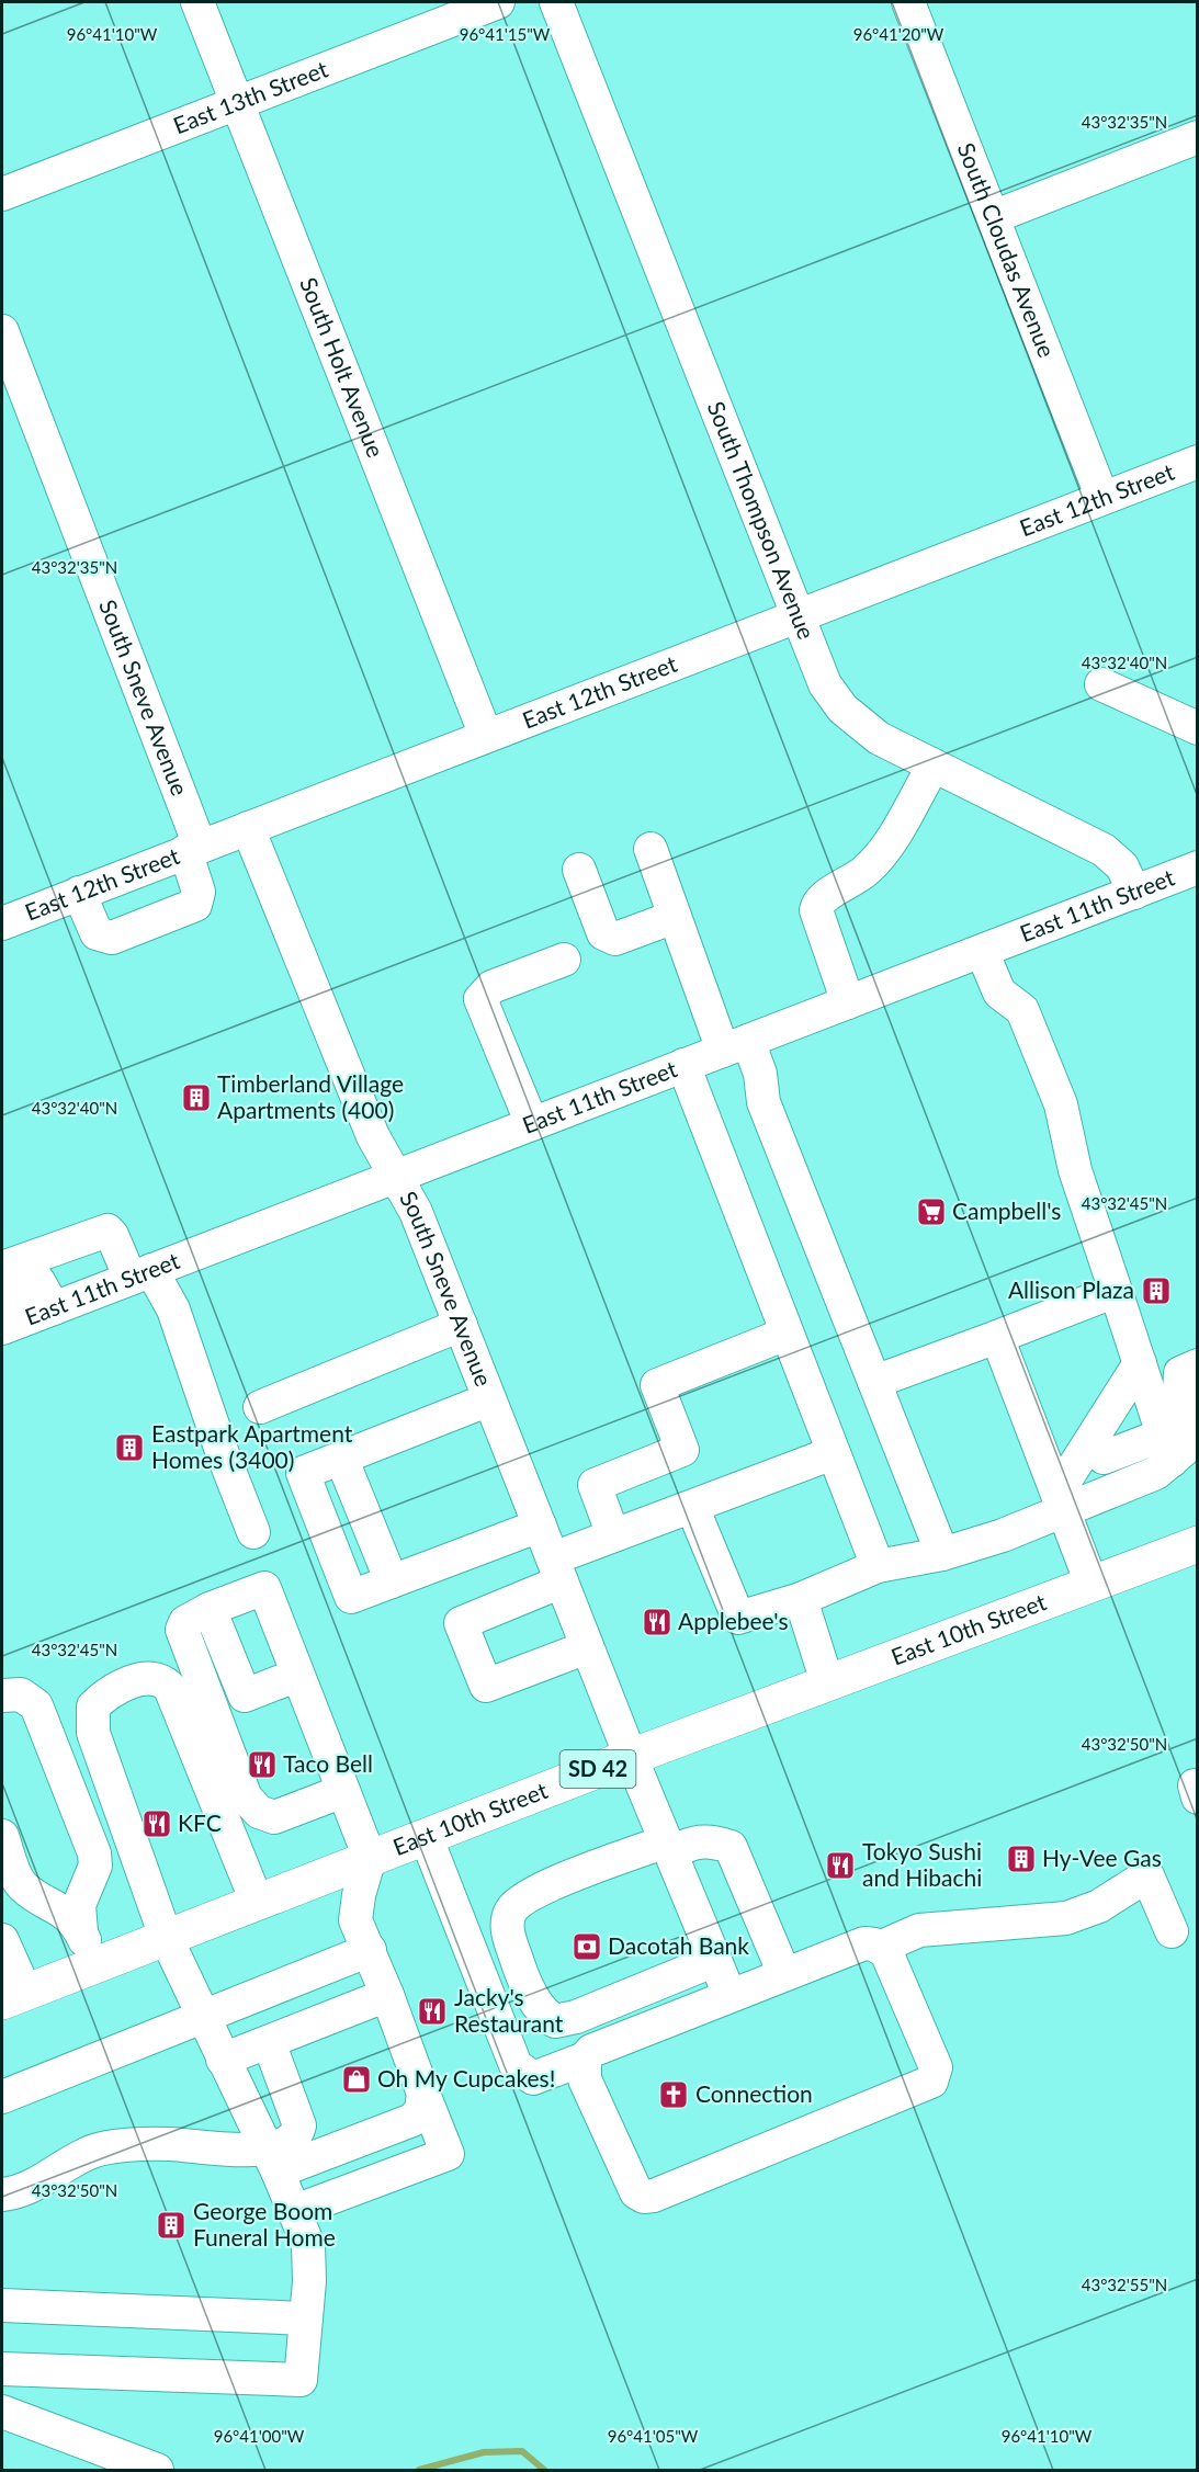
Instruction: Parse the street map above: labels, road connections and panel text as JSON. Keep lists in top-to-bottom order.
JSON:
{
  "streets": {
    "main road": ["East 10th Street", "SD 42"],
    "street": [
      "East 13th Street",
      "South Cloudas Avenue",
      "South Holt Avenue",
      "East 12th Street",
      "South Thompson Avenue",
      "South Sneve Avenue",
      "East 11th Street"
    ]
  },
  "crossings": [
    ["East 13th Street", "South Holt Avenue"],
    ["South Cloudas Avenue", "East 12th Street"],
    ["South Holt Avenue", "East 12th Street"],
    ["East 12th Street", "South Thompson Avenue"],
    ["East 12th Street", "South Sneve Avenue"],
    ["South Thompson Avenue", "East 11th Street"],
    ["South Sneve Avenue", "East 11th Street"],
    ["South Sneve Avenue", "East 10th Street"]
  ],
  "places": {
    "building": [
      "Timberland Village Apartments (400)",
      "Allison Plaza",
      "Eastpark Apartment Homes (3400)",
      "Hy-Vee Gas",
      "George Boom Funeral Home"
    ],
    "supermarket": ["Campbell's"],
    "restaurant": [
      "Applebee's",
      "Taco Bell",
      "KFC",
      "Tokyo Sushi and Hibachi",
      "Jacky's Restaurant"
    ],
    "bank": ["Dacotah Bank"],
    "shop": ["Oh My Cupcakes!"],
    "church": ["Connection"]
  },
  "coordinates": [
    "96°41'10\"W",
    "96°41'15\"W",
    "96°41'20\"W",
    "43°32'35\"N",
    "43°32'40\"N",
    "43°32'45\"N",
    "43°32'50\"N",
    "43°32'55\"N",
    "96°41'00\"W",
    "96°41'05\"W"
  ]
}
